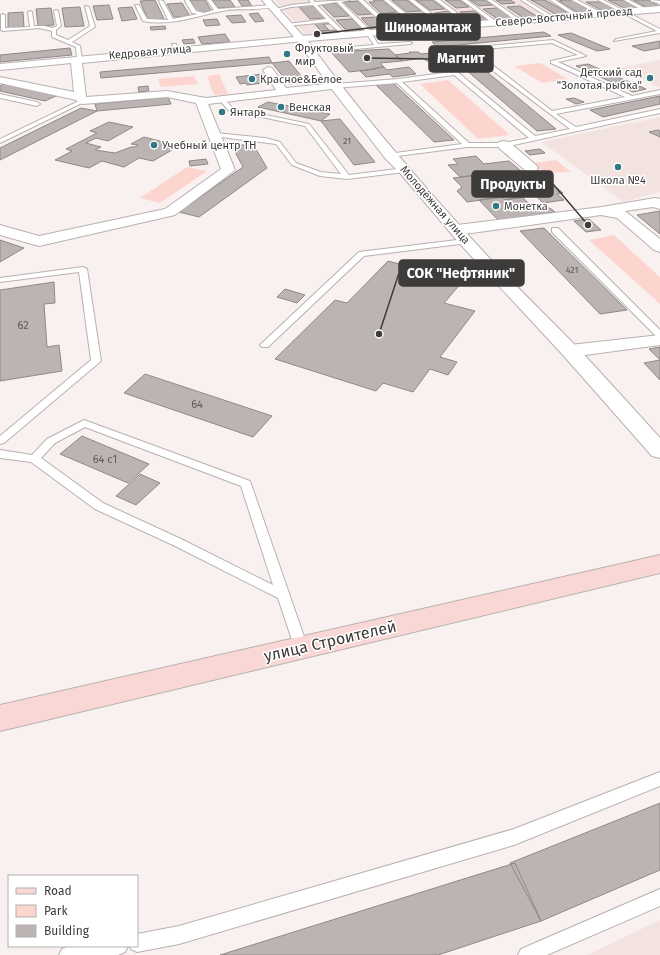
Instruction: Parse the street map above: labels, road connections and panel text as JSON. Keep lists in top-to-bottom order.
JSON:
{
  "streets": {
    "main road": ["улица Строителей"],
    "street": ["Северо-Восточный проезд", "Кедровая улица", "Молодёжная улица"]
  },
  "crossings": [
    ["Северо-Восточный проезд", "Кедровая улица"],
    ["Северо-Восточный проезд", "Молодёжная улица"],
    ["Кедровая улица", "Молодёжная улица"]
  ],
  "places": [
    "Шиномантаж",
    "Фруктовый мир",
    "Магнит",
    "Детский сад \"Золотая рыбка\"",
    "Красное&Белое",
    "Венская",
    "Янтарь",
    "Учебный центр ТН",
    "Школа №4",
    "Монетка",
    "Продукты",
    "СОК \"Нефтяник\""
  ],
  "house_numbers": [
    "21",
    "421",
    "62",
    "64",
    "64 с1"
  ],
  "legend": ["Road", "Park", "Building"]
}
